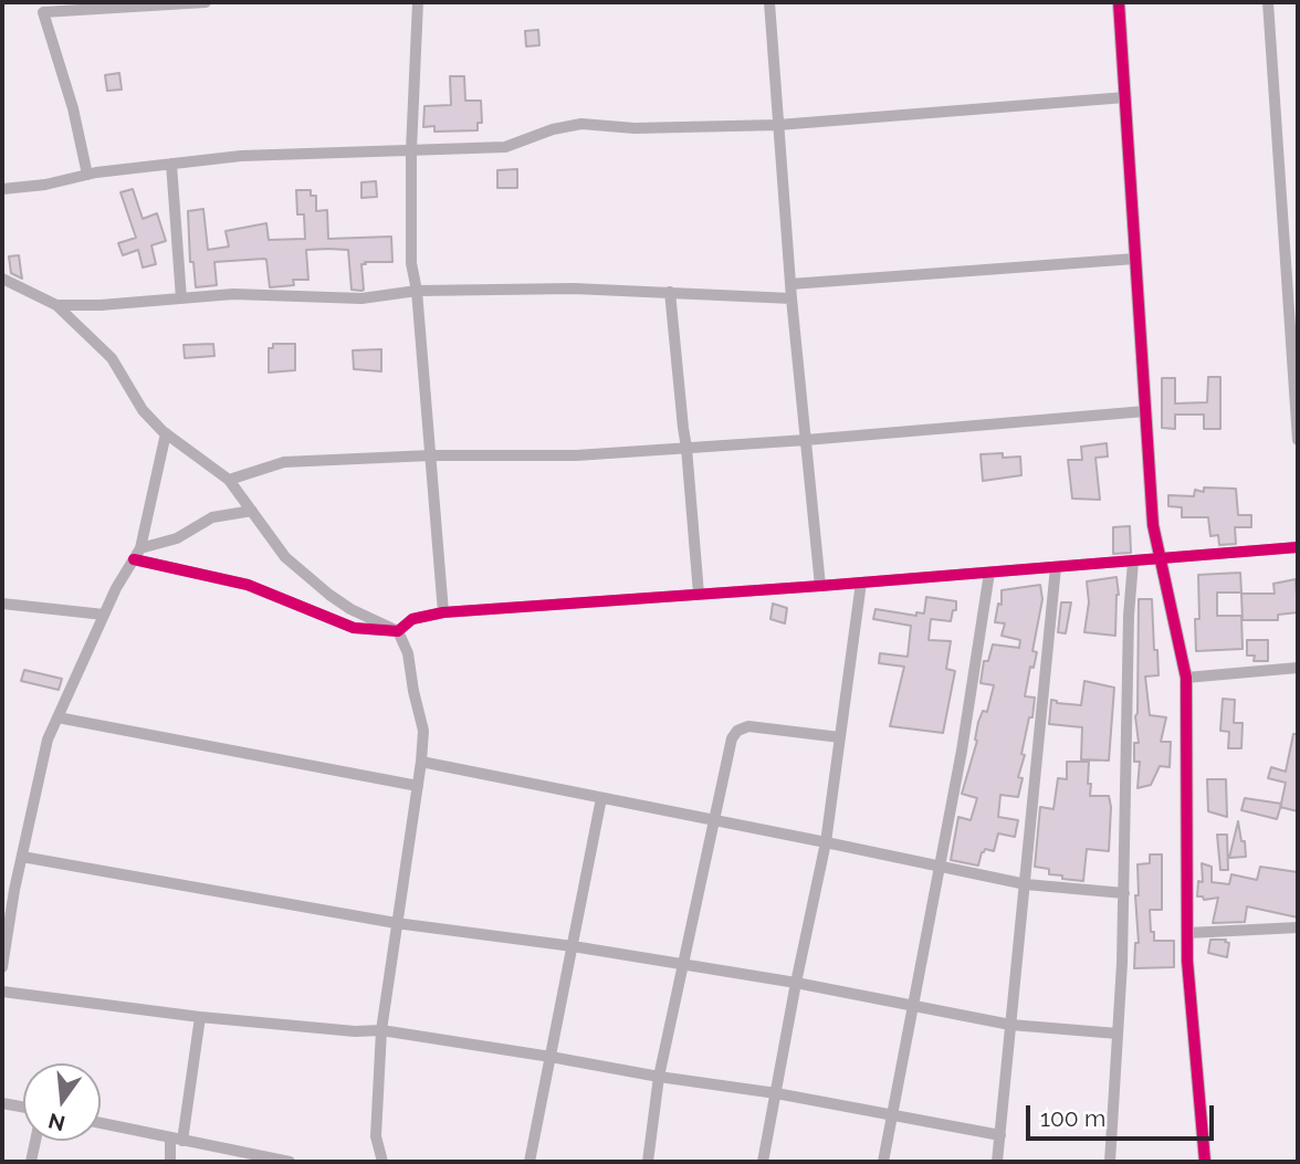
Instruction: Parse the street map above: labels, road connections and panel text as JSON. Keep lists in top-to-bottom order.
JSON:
{
  "scale_bar": "100 m",
  "north": "bottom"
}
